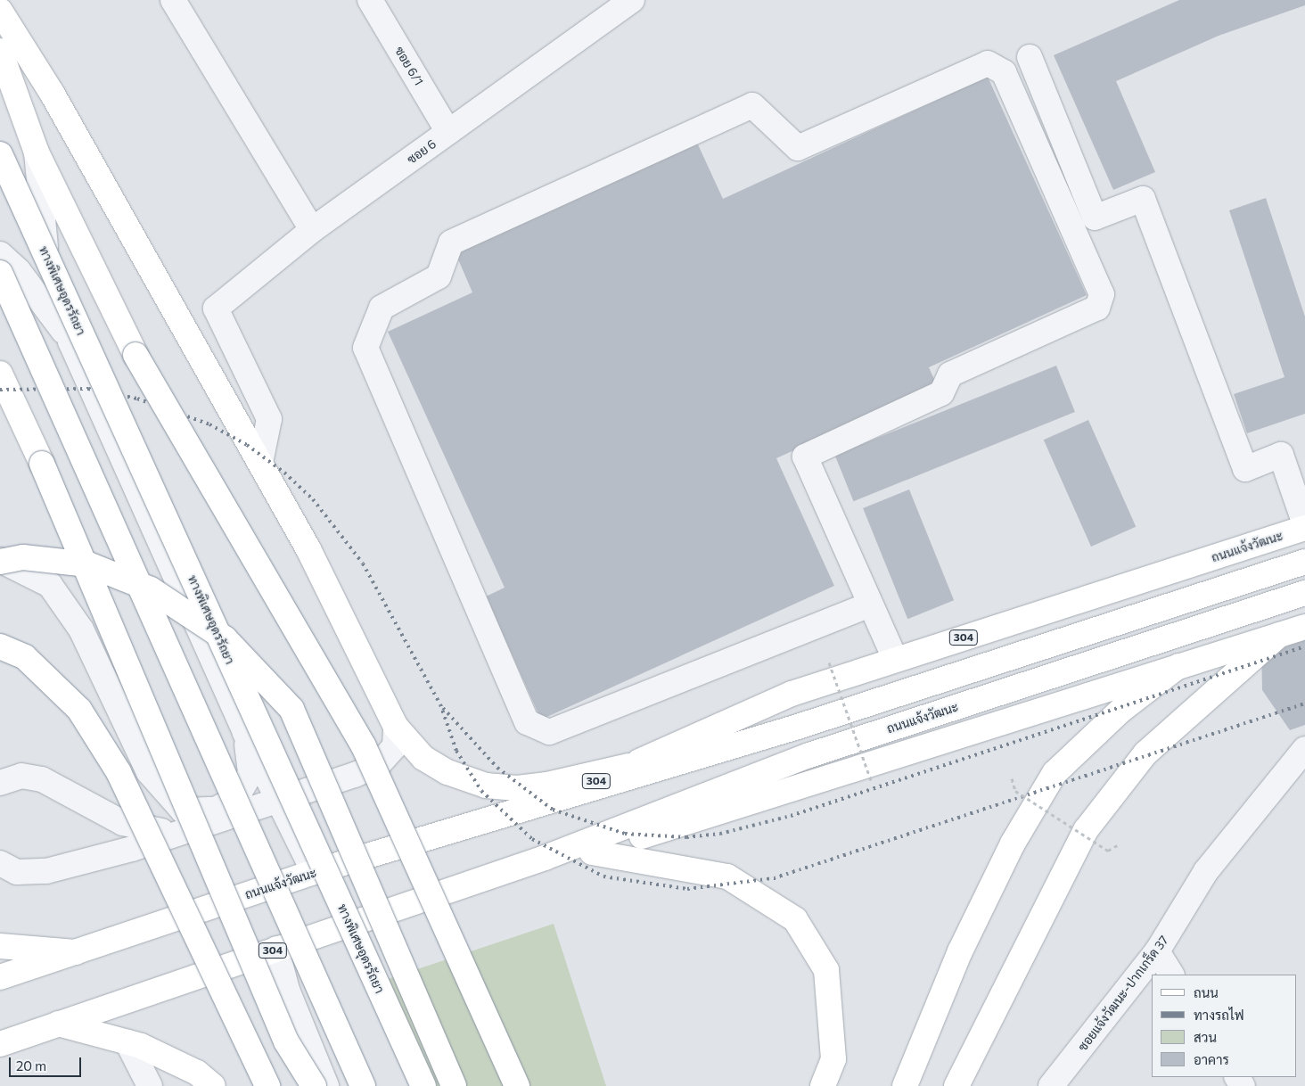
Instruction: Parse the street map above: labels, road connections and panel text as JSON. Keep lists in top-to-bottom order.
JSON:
{
  "streets": {
    "main road": ["ทางพิเศษอุดรรัถยา", "ถนนแจ้งวัฒนะ", "304"],
    "street": ["ซอย 6/1", "ซอย 6", "ซอยแจ้งวัฒนะ-ปากเกร็ด 37"]
  },
  "crossings": [
    ["ซอย 6/1", "ซอย 6"]
  ],
  "legend": [
    "ถนน",
    "ทางรถไฟ",
    "สวน",
    "อาคาร"
  ],
  "scale_bar": "20 m"
}
